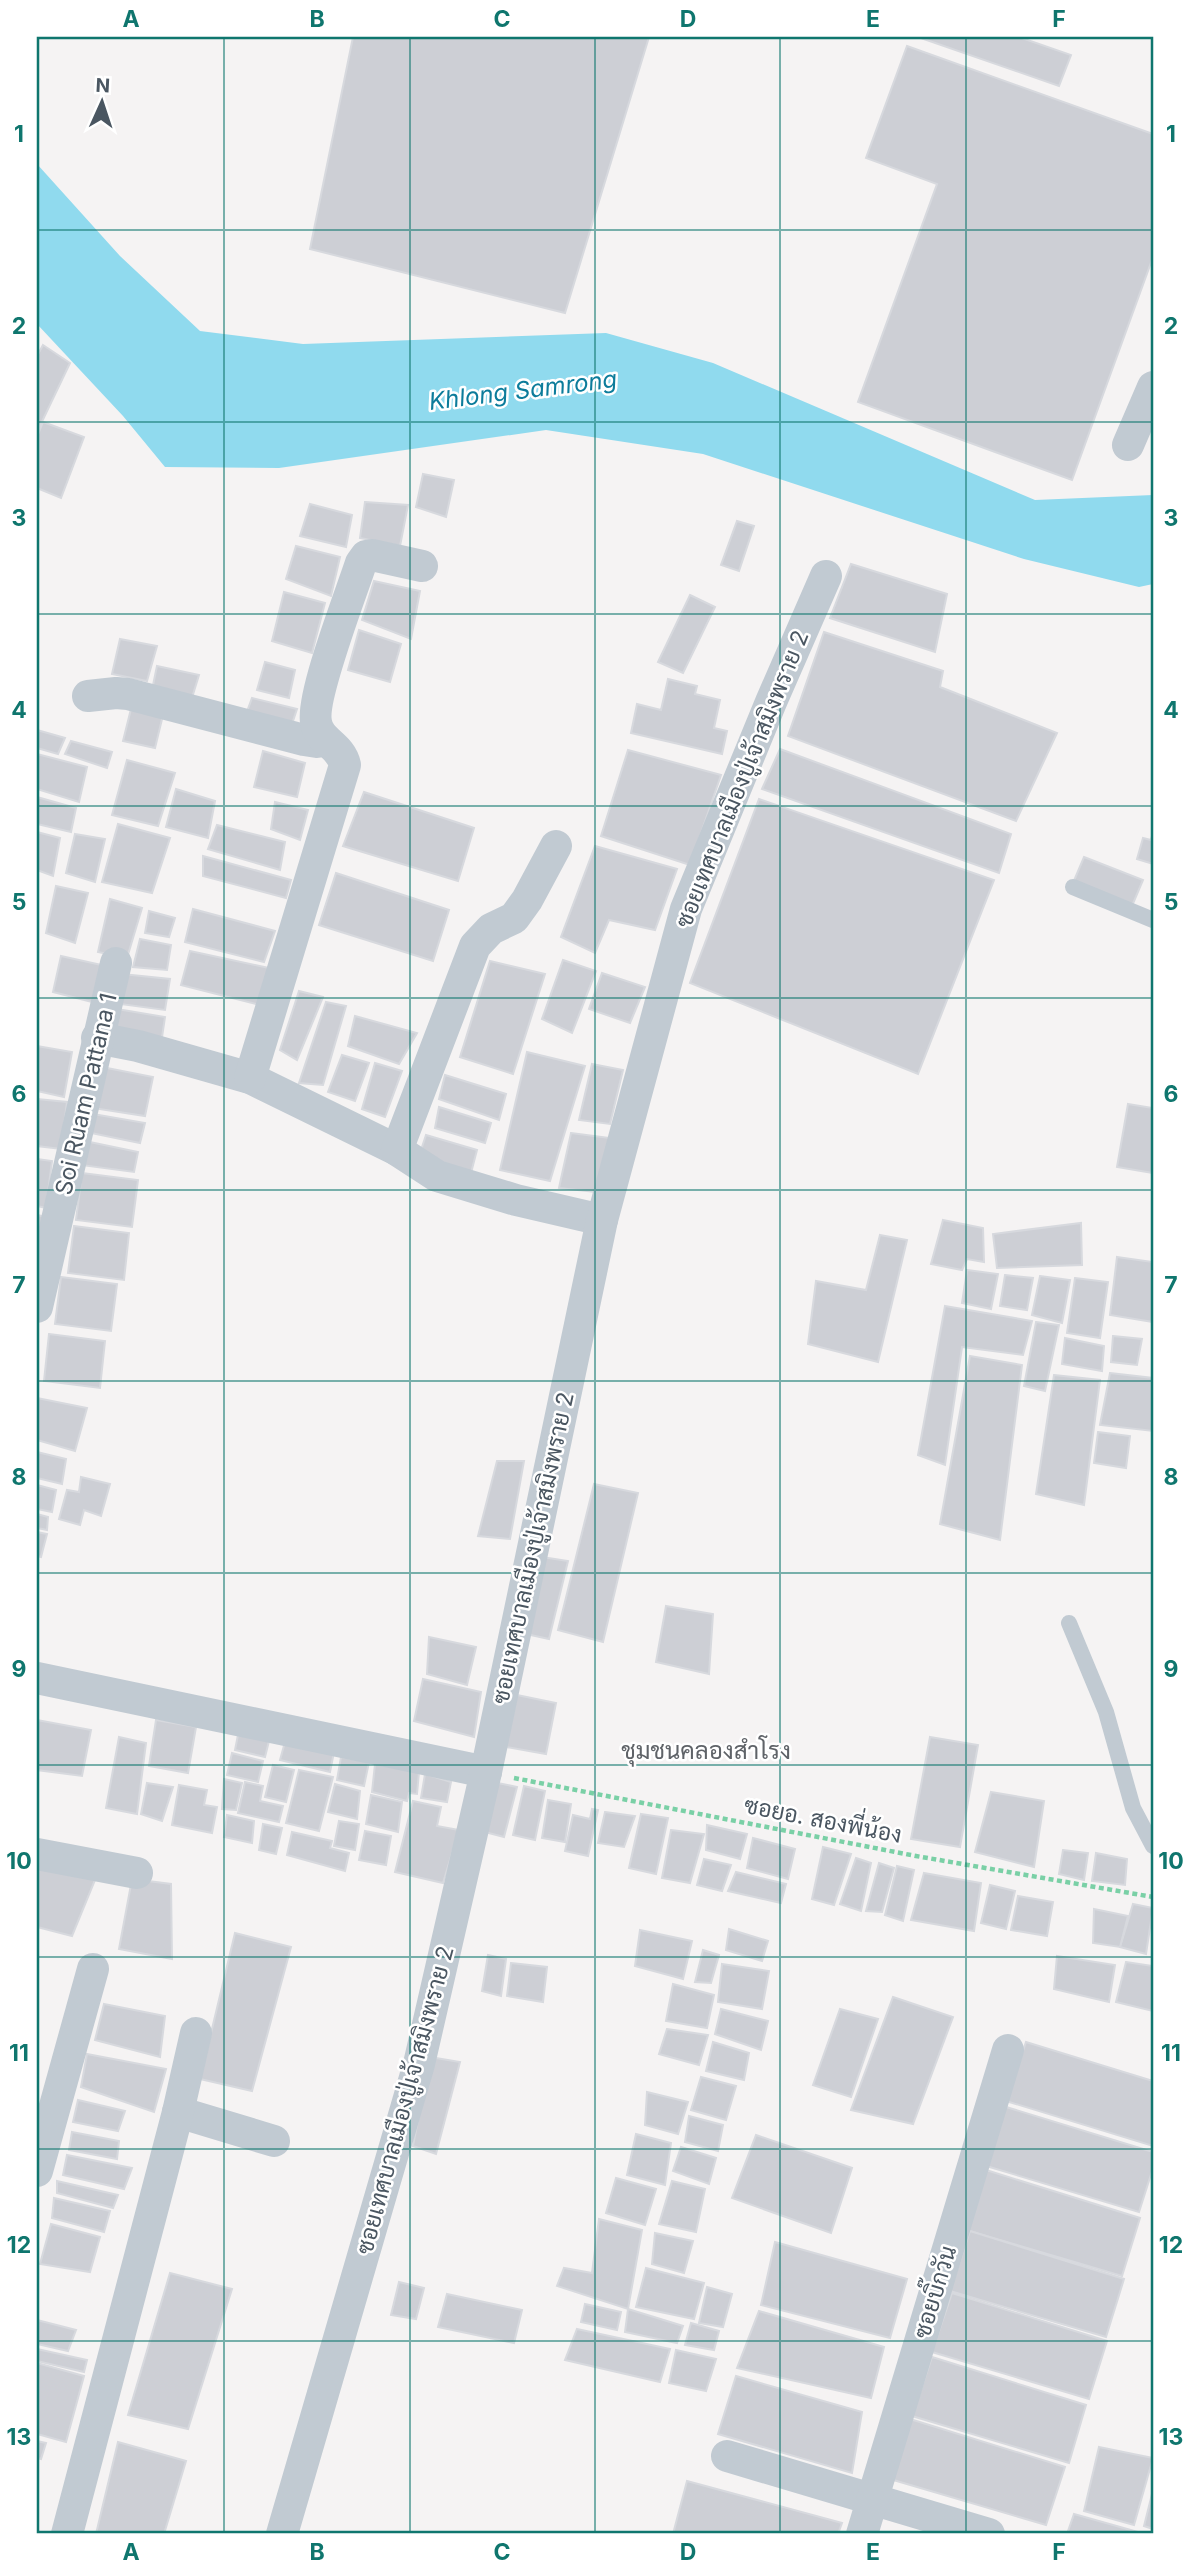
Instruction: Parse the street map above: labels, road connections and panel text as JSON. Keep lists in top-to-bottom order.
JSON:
{
  "streets": {
    "street": ["ซอยเทศบาลเมืองปู่เจ้าสมิงพราย 2", "Soi Ruam Pattana 1", "ซอยบิ๊กวัน"],
    "path": ["ซอยอ. สองพี่น้อง"]
  },
  "crossings": [
    ["ซอยเทศบาลเมืองปู่เจ้าสมิงพราย 2", "ซอยอ. สองพี่น้อง"]
  ],
  "districts": ["ชุมชนคลองสำโรง"],
  "water": ["Khlong Samrong"],
  "north": "top",
  "grid": {
    "columns": [
      "A",
      "B",
      "C",
      "D",
      "E",
      "F"
    ],
    "rows": [
      "1",
      "2",
      "3",
      "4",
      "5",
      "6",
      "7",
      "8",
      "9",
      "10",
      "11",
      "12",
      "13"
    ]
  }
}
